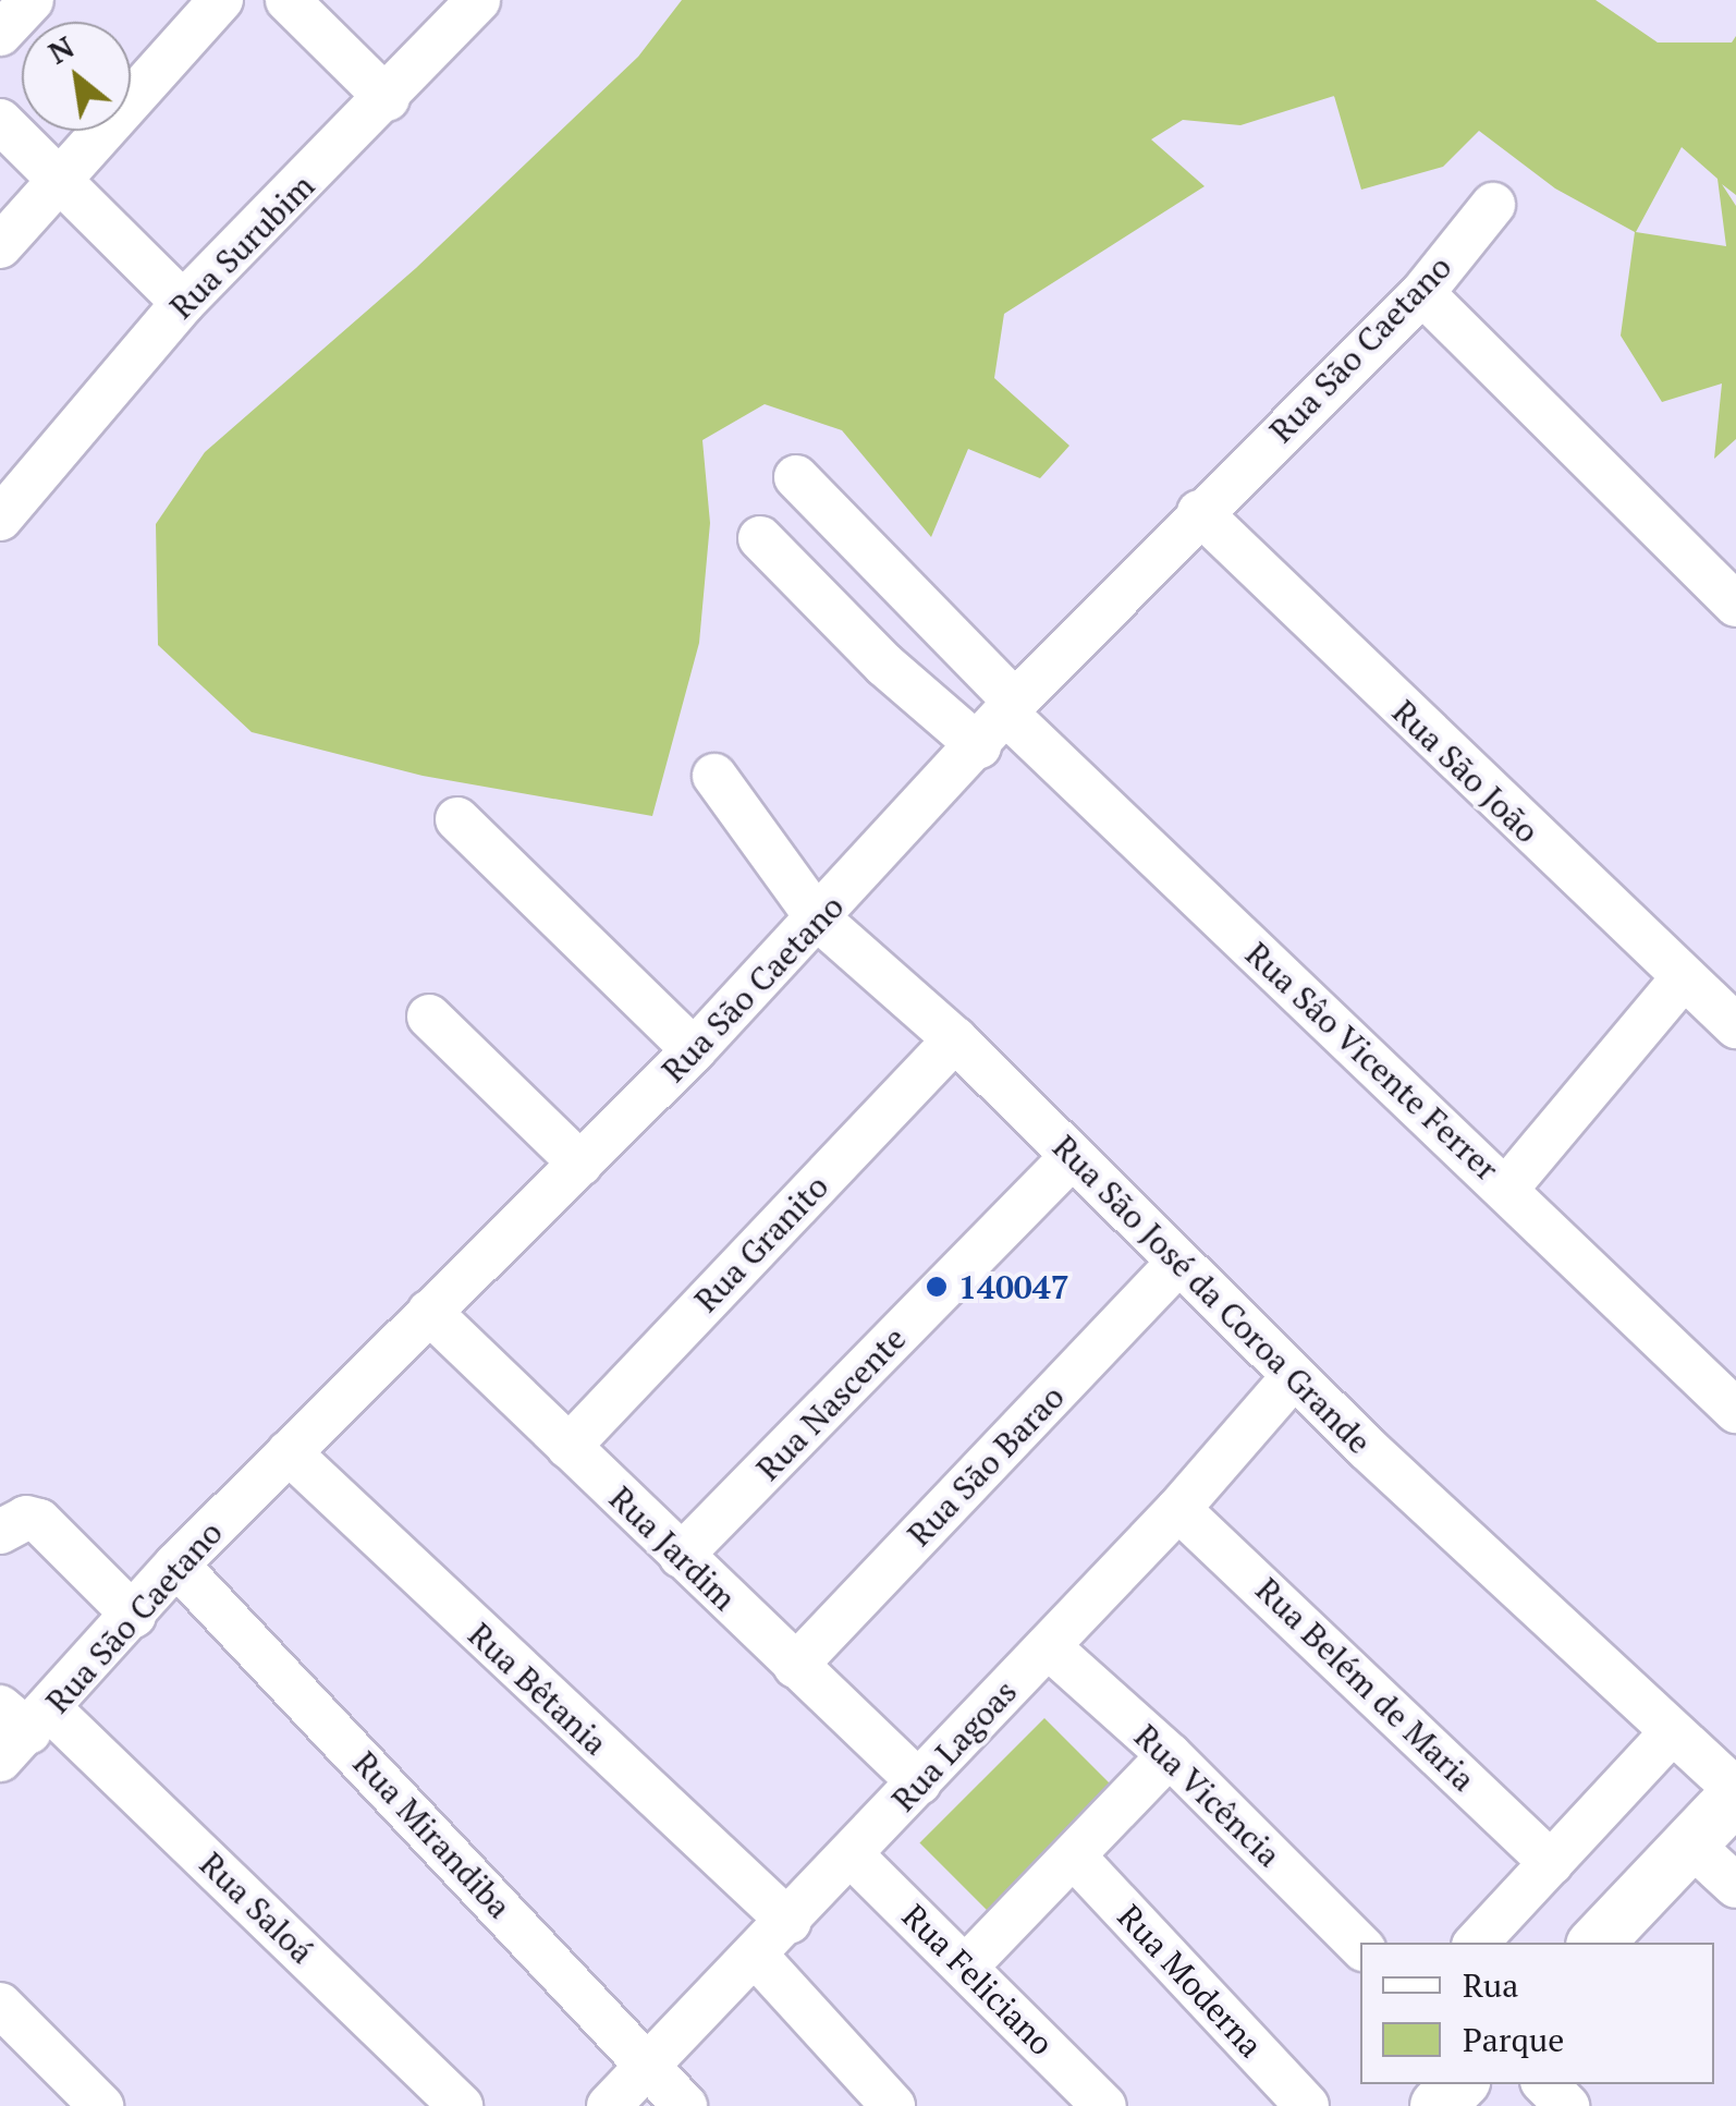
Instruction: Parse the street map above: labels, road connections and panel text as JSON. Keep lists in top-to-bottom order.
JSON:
{
  "streets": {
    "street": [
      "Rua Surubim",
      "Rua São Caetano",
      "Rua São João",
      "Rua Sâo Vicente Ferrer",
      "Rua Granito",
      "Rua São José da Coroa Grande",
      "Rua Nascente",
      "Rua São Barao",
      "Rua Jardim",
      "Rua Belém de Maria",
      "Rua Bêtania",
      "Rua Lagoas",
      "Rua Vicência",
      "Rua Mirandiba",
      "Rua Saloá",
      "Rua Feliciano",
      "Rua Moderna"
    ]
  },
  "crossings": [
    ["Rua São Caetano", "Rua São João"],
    ["Rua São Caetano", "Rua Sâo Vicente Ferrer"],
    ["Rua São Caetano", "Rua São José da Coroa Grande"],
    ["Rua São Caetano", "Rua Jardim"],
    ["Rua São Caetano", "Rua Bêtania"],
    ["Rua São Caetano", "Rua Mirandiba"],
    ["Rua São Caetano", "Rua Saloá"],
    ["Rua Granito", "Rua São José da Coroa Grande"],
    ["Rua Granito", "Rua Jardim"],
    ["Rua São José da Coroa Grande", "Rua Nascente"],
    ["Rua São José da Coroa Grande", "Rua São Barao"],
    ["Rua São José da Coroa Grande", "Rua Lagoas"],
    ["Rua Nascente", "Rua Jardim"],
    ["Rua São Barao", "Rua Jardim"],
    ["Rua Jardim", "Rua Lagoas"],
    ["Rua Belém de Maria", "Rua Lagoas"],
    ["Rua Bêtania", "Rua Lagoas"],
    ["Rua Lagoas", "Rua Vicência"],
    ["Rua Lagoas", "Rua Mirandiba"],
    ["Rua Lagoas", "Rua Feliciano"]
  ],
  "places": ["140047"],
  "legend": ["Rua", "Parque"],
  "north": "top left"
}
